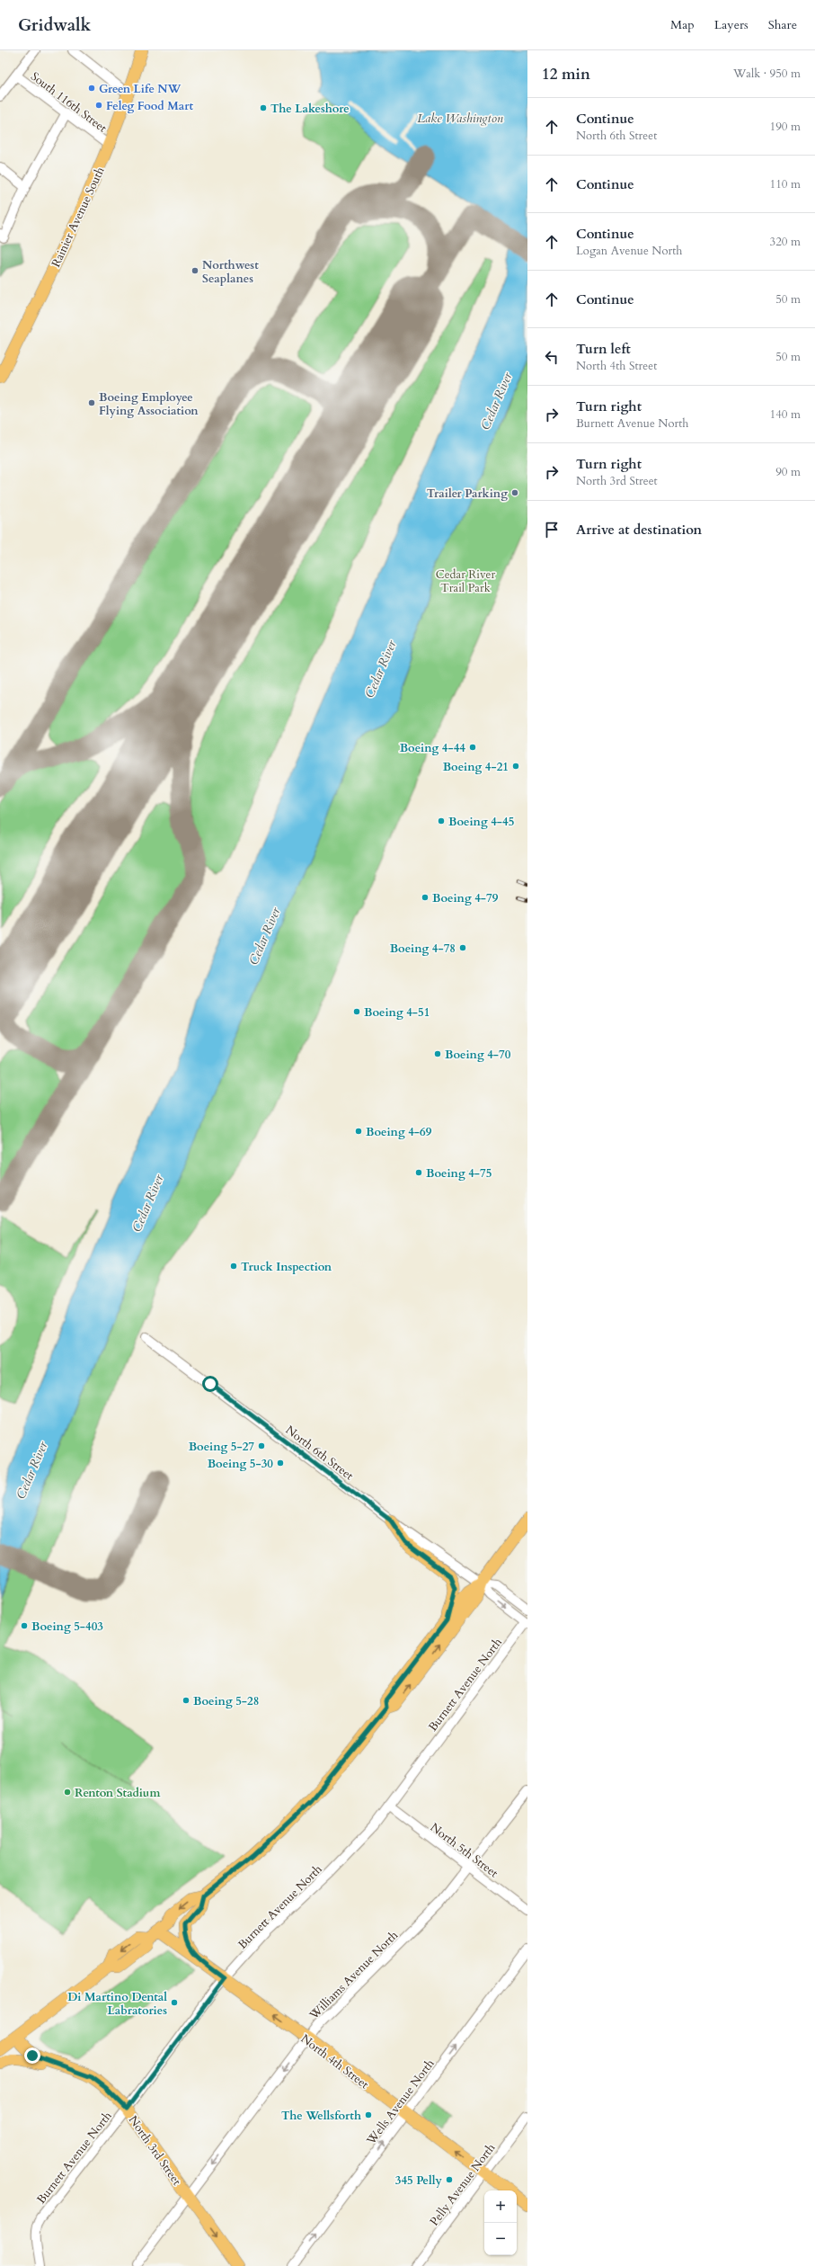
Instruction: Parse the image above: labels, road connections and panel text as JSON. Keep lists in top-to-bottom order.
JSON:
{
  "streets": {
    "main road": ["Rainier Avenue South", "North 4th Street", "North 3rd Street"],
    "street": [
      "South 116th Street",
      "North 6th Street",
      "Burnett Avenue North",
      "North 5th Street",
      "Williams Avenue North",
      "Wells Avenue North",
      "Pelly Avenue North"
    ]
  },
  "crossings": [
    ["South 116th Street", "Rainier Avenue South"],
    ["North 6th Street", "Burnett Avenue North"],
    ["Burnett Avenue North", "North 5th Street"],
    ["Burnett Avenue North", "North 4th Street"],
    ["Burnett Avenue North", "North 3rd Street"],
    ["North 5th Street", "Williams Avenue North"],
    ["Williams Avenue North", "North 4th Street"],
    ["Williams Avenue North", "North 3rd Street"],
    ["North 4th Street", "Wells Avenue North"],
    ["North 4th Street", "Pelly Avenue North"]
  ],
  "one_way": ["North 4th Street", "Wells Avenue North"],
  "water": ["Lake Washington", "Cedar River"],
  "parks": ["Cedar River Trail Park"],
  "places": [
    "Green Life NW",
    "Feleg Food Mart",
    "The Lakeshore",
    "Northwest Seaplanes",
    "Boeing Employee Flying Association",
    "Trailer Parking",
    "Boeing 4-44",
    "Boeing 4-21",
    "Boeing 4-45",
    "Boeing 4-79",
    "Boeing 4-78",
    "Boeing 4-51",
    "Boeing 4-70",
    "Boeing 4-69",
    "Boeing 4-75",
    "Truck Inspection",
    "Boeing 5-27",
    "Boeing 5-30",
    "Boeing 5-403",
    "Boeing 5-28",
    "Renton Stadium",
    "Di Martino Dental Labratories",
    "The Wellsforth",
    "345 Pelly"
  ],
  "page": {
    "header": "Gridwalk",
    "nav": ["Map", "Layers", "Share"],
    "heading": ["12 min", "Walk · 950 m"],
    "list": [
      ["Continue", "North 6th Street", "190 m"],
      ["Continue", "110 m"],
      ["Continue", "Logan Avenue North", "320 m"],
      ["Continue", "50 m"],
      ["Turn left", "North 4th Street", "50 m"],
      ["Turn right", "Burnett Avenue North", "140 m"],
      ["Turn right", "North 3rd Street", "90 m"],
      "Arrive at destination"
    ],
    "map_buttons": ["+", "−"]
  }
}
